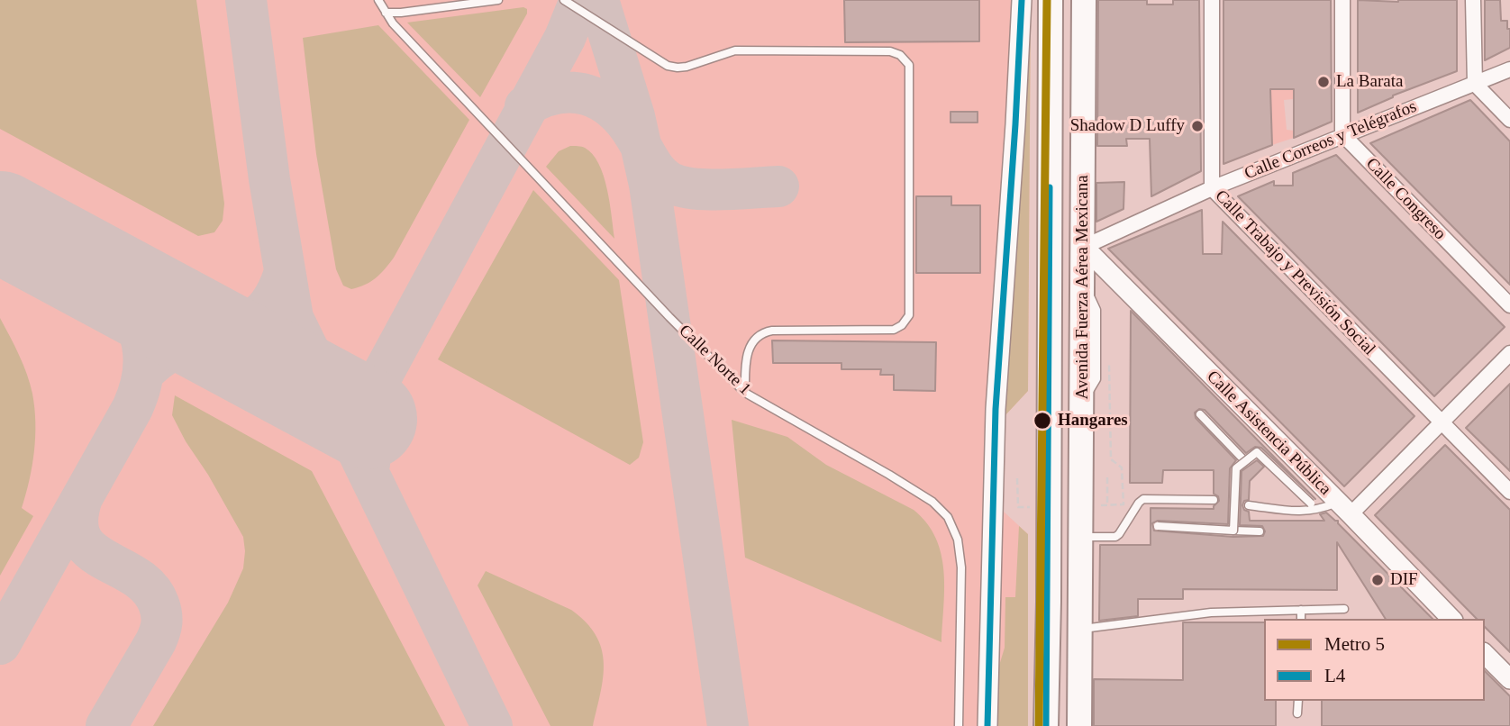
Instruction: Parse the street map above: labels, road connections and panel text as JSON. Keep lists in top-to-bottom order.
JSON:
{
  "streets": {
    "main road": ["Avenida Fuerza Aérea Mexicana"],
    "street": [
      "Calle Correos y Telégrafos",
      "Calle Congreso",
      "Calle Trabajo y Previsión Social",
      "Calle Asistencia Pública"
    ],
    "lane": ["Calle Norte 1"]
  },
  "crossings": [
    ["Calle Correos y Telégrafos", "Calle Congreso"],
    ["Calle Correos y Telégrafos", "Calle Trabajo y Previsión Social"],
    ["Calle Correos y Telégrafos", "Avenida Fuerza Aérea Mexicana"],
    ["Calle Correos y Telégrafos", "Calle Asistencia Pública"],
    ["Avenida Fuerza Aérea Mexicana", "Calle Asistencia Pública"]
  ],
  "places": [
    "La Barata",
    "Shadow D Luffy",
    "Hangares",
    "DIF"
  ],
  "lines": ["metro line 5", "transit line L4"],
  "legend": ["Metro 5", "L4"]
}
